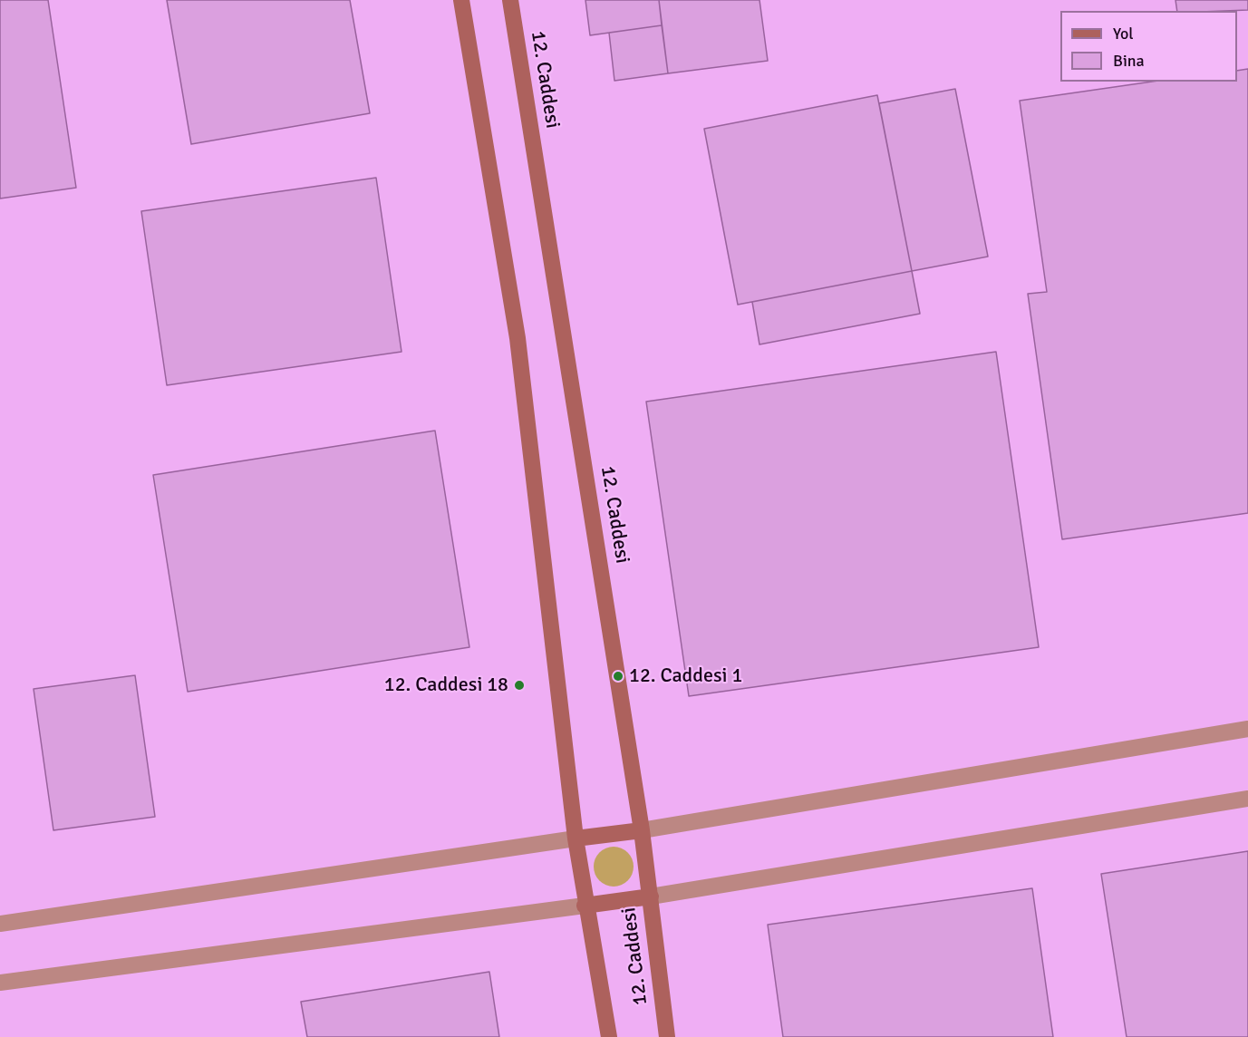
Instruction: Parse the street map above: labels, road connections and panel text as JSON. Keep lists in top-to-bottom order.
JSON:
{
  "streets": {
    "street": ["12. Caddesi"]
  },
  "places": ["12. Caddesi 1", "12. Caddesi 18"],
  "legend": ["Yol", "Bina"]
}
